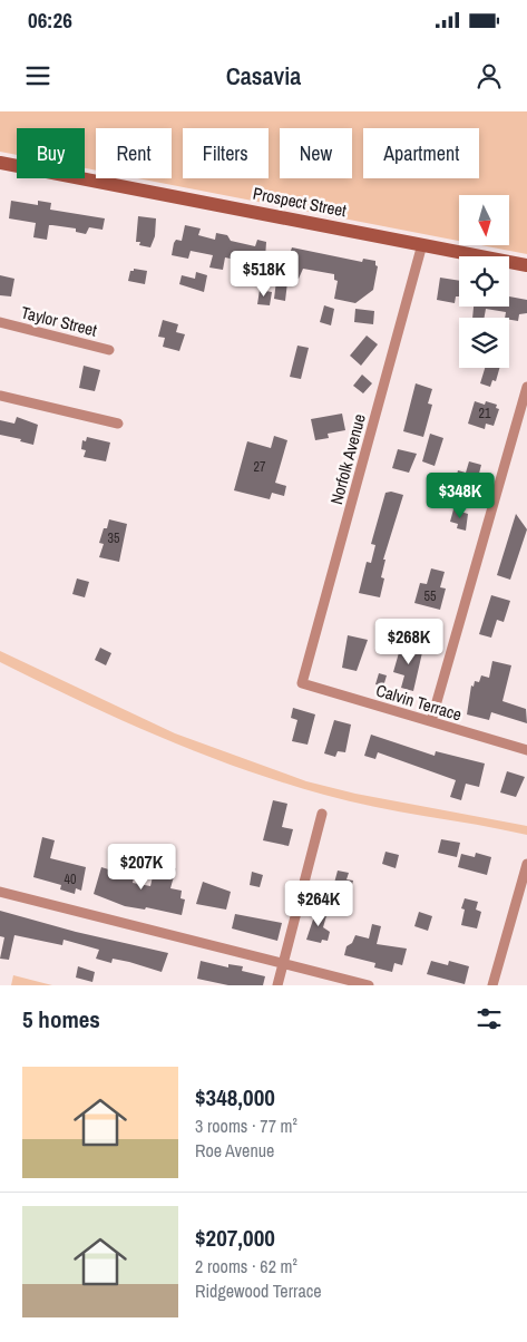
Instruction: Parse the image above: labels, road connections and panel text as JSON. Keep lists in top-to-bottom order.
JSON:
{
  "streets": {
    "main road": ["Prospect Street"],
    "street": ["Taylor Street", "Norfolk Avenue", "Calvin Terrace"]
  },
  "crossings": [
    ["Prospect Street", "Norfolk Avenue"],
    ["Norfolk Avenue", "Calvin Terrace"]
  ],
  "house_numbers": [
    "21",
    "27",
    "35",
    "55",
    "40"
  ],
  "north": "bottom",
  "page": {
    "status": "06:26",
    "header": "Casavia",
    "chip": [
      "Buy",
      "Rent",
      "Filters",
      "New",
      "Apartment"
    ],
    "price": [
      "$518K",
      "$348K",
      "$268K",
      "$207K",
      "$264K"
    ],
    "heading": "5 homes",
    "list": [
      {
        "name": "$348,000",
        "note": "3 rooms · 77 m² · Roe Avenue"
      },
      {
        "name": "$207,000",
        "note": "2 rooms · 62 m² · Ridgewood Terrace"
      }
    ]
  }
}
